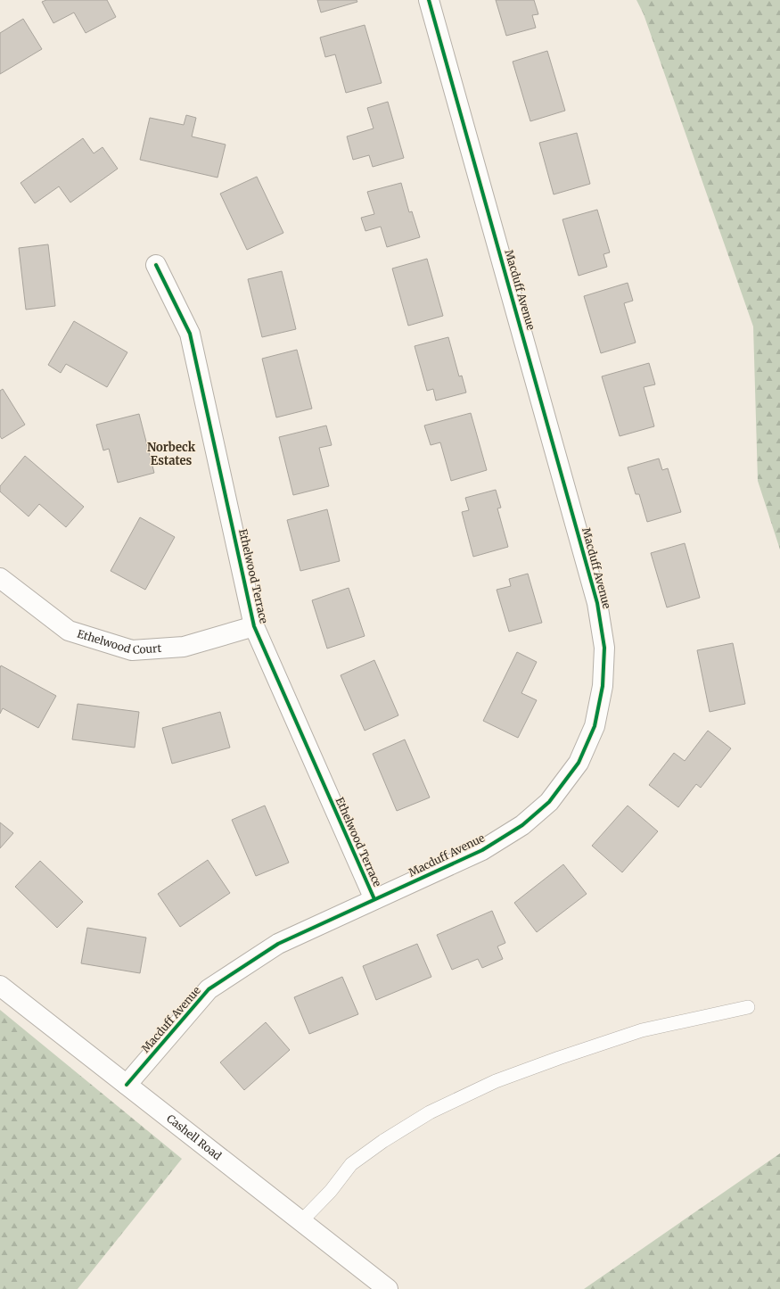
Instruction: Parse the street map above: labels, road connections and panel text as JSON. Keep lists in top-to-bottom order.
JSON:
{
  "streets": {
    "street": [
      "Macduff Avenue",
      "Ethelwood Terrace",
      "Ethelwood Court",
      "Cashell Road"
    ]
  },
  "crossings": [
    ["Macduff Avenue", "Ethelwood Terrace"],
    ["Macduff Avenue", "Cashell Road"],
    ["Ethelwood Terrace", "Ethelwood Court"]
  ],
  "districts": ["Norbeck Estates"]
}
